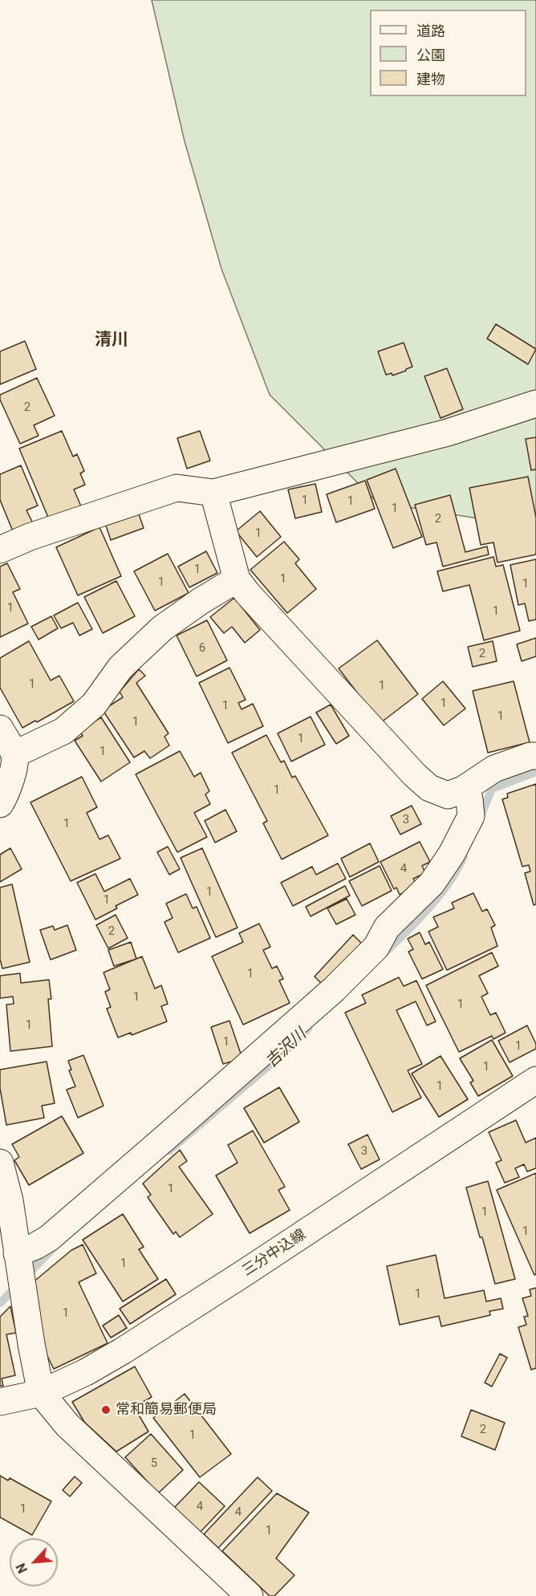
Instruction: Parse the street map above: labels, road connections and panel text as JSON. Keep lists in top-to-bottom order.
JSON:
{
  "streets": {
    "street": ["三分中込線"]
  },
  "districts": ["清川"],
  "water": ["吉沢川"],
  "places": ["常和簡易郵便局"],
  "house_numbers": [
    "2",
    "1",
    "1",
    "1",
    "2",
    "1",
    "1",
    "1",
    "1",
    "1",
    "1",
    "1",
    "6",
    "2",
    "1",
    "1",
    "1",
    "1",
    "1",
    "1",
    "1",
    "1",
    "1",
    "3",
    "1",
    "4",
    "1",
    "1",
    "2",
    "1",
    "1",
    "1",
    "1",
    "1",
    "1",
    "1",
    "1",
    "3",
    "1",
    "1",
    "1",
    "1",
    "1",
    "1",
    "2",
    "1",
    "5",
    "4",
    "1",
    "4",
    "1"
  ],
  "legend": ["道路", "公園", "建物"],
  "north": "bottom left"
}
